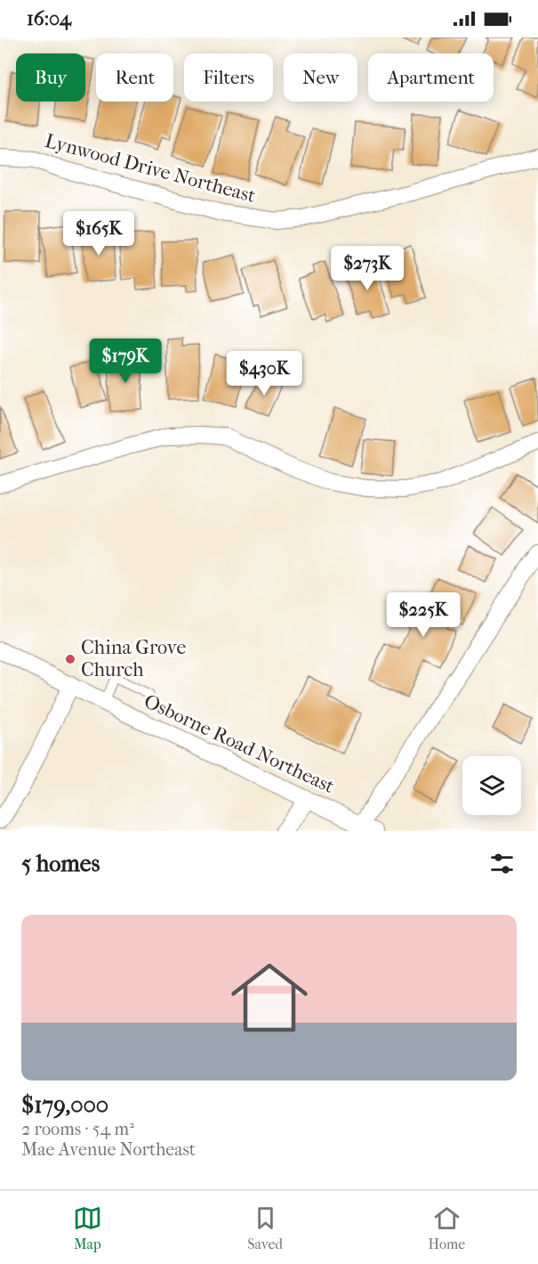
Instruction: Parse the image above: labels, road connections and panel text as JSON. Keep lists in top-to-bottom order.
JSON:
{
  "streets": {
    "street": ["Lynwood Drive Northeast", "Osborne Road Northeast"]
  },
  "places": ["China Grove Church"],
  "page": {
    "status": "16:04",
    "chip": [
      "Buy",
      "Rent",
      "Filters",
      "New",
      "Apartment"
    ],
    "price": [
      "$165K",
      "$273K",
      "$179K",
      "$430K",
      "$225K"
    ],
    "heading": "5 homes",
    "list": [
      {
        "name": "$179,000",
        "note": "2 rooms · 54 m² · Mae Avenue Northeast"
      }
    ],
    "tabs": ["Map", "Saved", "Home"]
  }
}
